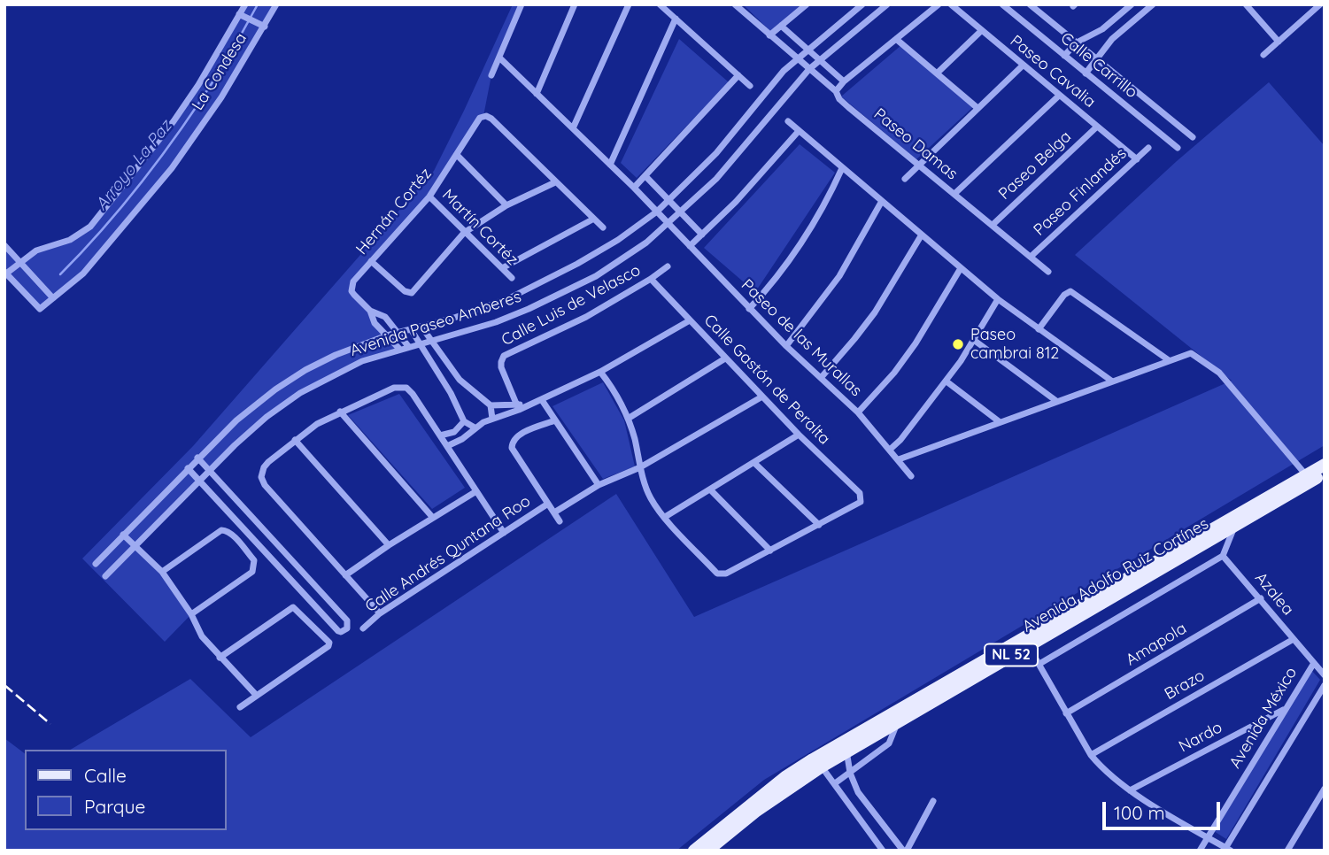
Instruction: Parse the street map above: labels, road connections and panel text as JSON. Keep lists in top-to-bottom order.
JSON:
{
  "streets": {
    "main road": ["Avenida Adolfo Ruiz Cortínes", "NL 52"],
    "street": [
      "Calle Carrillo",
      "La Condesa",
      "Paseo Cavalia",
      "Paseo Damas",
      "Paseo Belga",
      "Paseo Finlandés",
      "Hernán Cortéz",
      "Martín Cortéz",
      "Calle Luis de Velasco",
      "Avenida Paseo Amberes",
      "Paseo de las Murallas",
      "Calle Gastón de Peralta",
      "Calle Andrés Quntana Roo",
      "Azalea",
      "Amapola",
      "Brazo",
      "Avenida México",
      "Nardo"
    ]
  },
  "crossings": [
    ["Paseo Cavalia", "Paseo Belga"],
    ["Paseo Cavalia", "Paseo Finlandés"],
    ["Paseo Damas", "Paseo Belga"],
    ["Paseo Damas", "Paseo Finlandés"],
    ["Paseo Damas", "Avenida Paseo Amberes"],
    ["Hernán Cortéz", "Martín Cortéz"],
    ["Calle Luis de Velasco", "Calle Gastón de Peralta"],
    ["Avenida Paseo Amberes", "Paseo de las Murallas"],
    ["Azalea", "Amapola"],
    ["Azalea", "Brazo"],
    ["Azalea", "Avenida México"],
    ["Avenida México", "Nardo"]
  ],
  "water": ["Arroyo La Paz"],
  "places": ["Paseo cambrai 812"],
  "legend": ["Calle", "Parque"],
  "scale_bar": "100 m"
}
